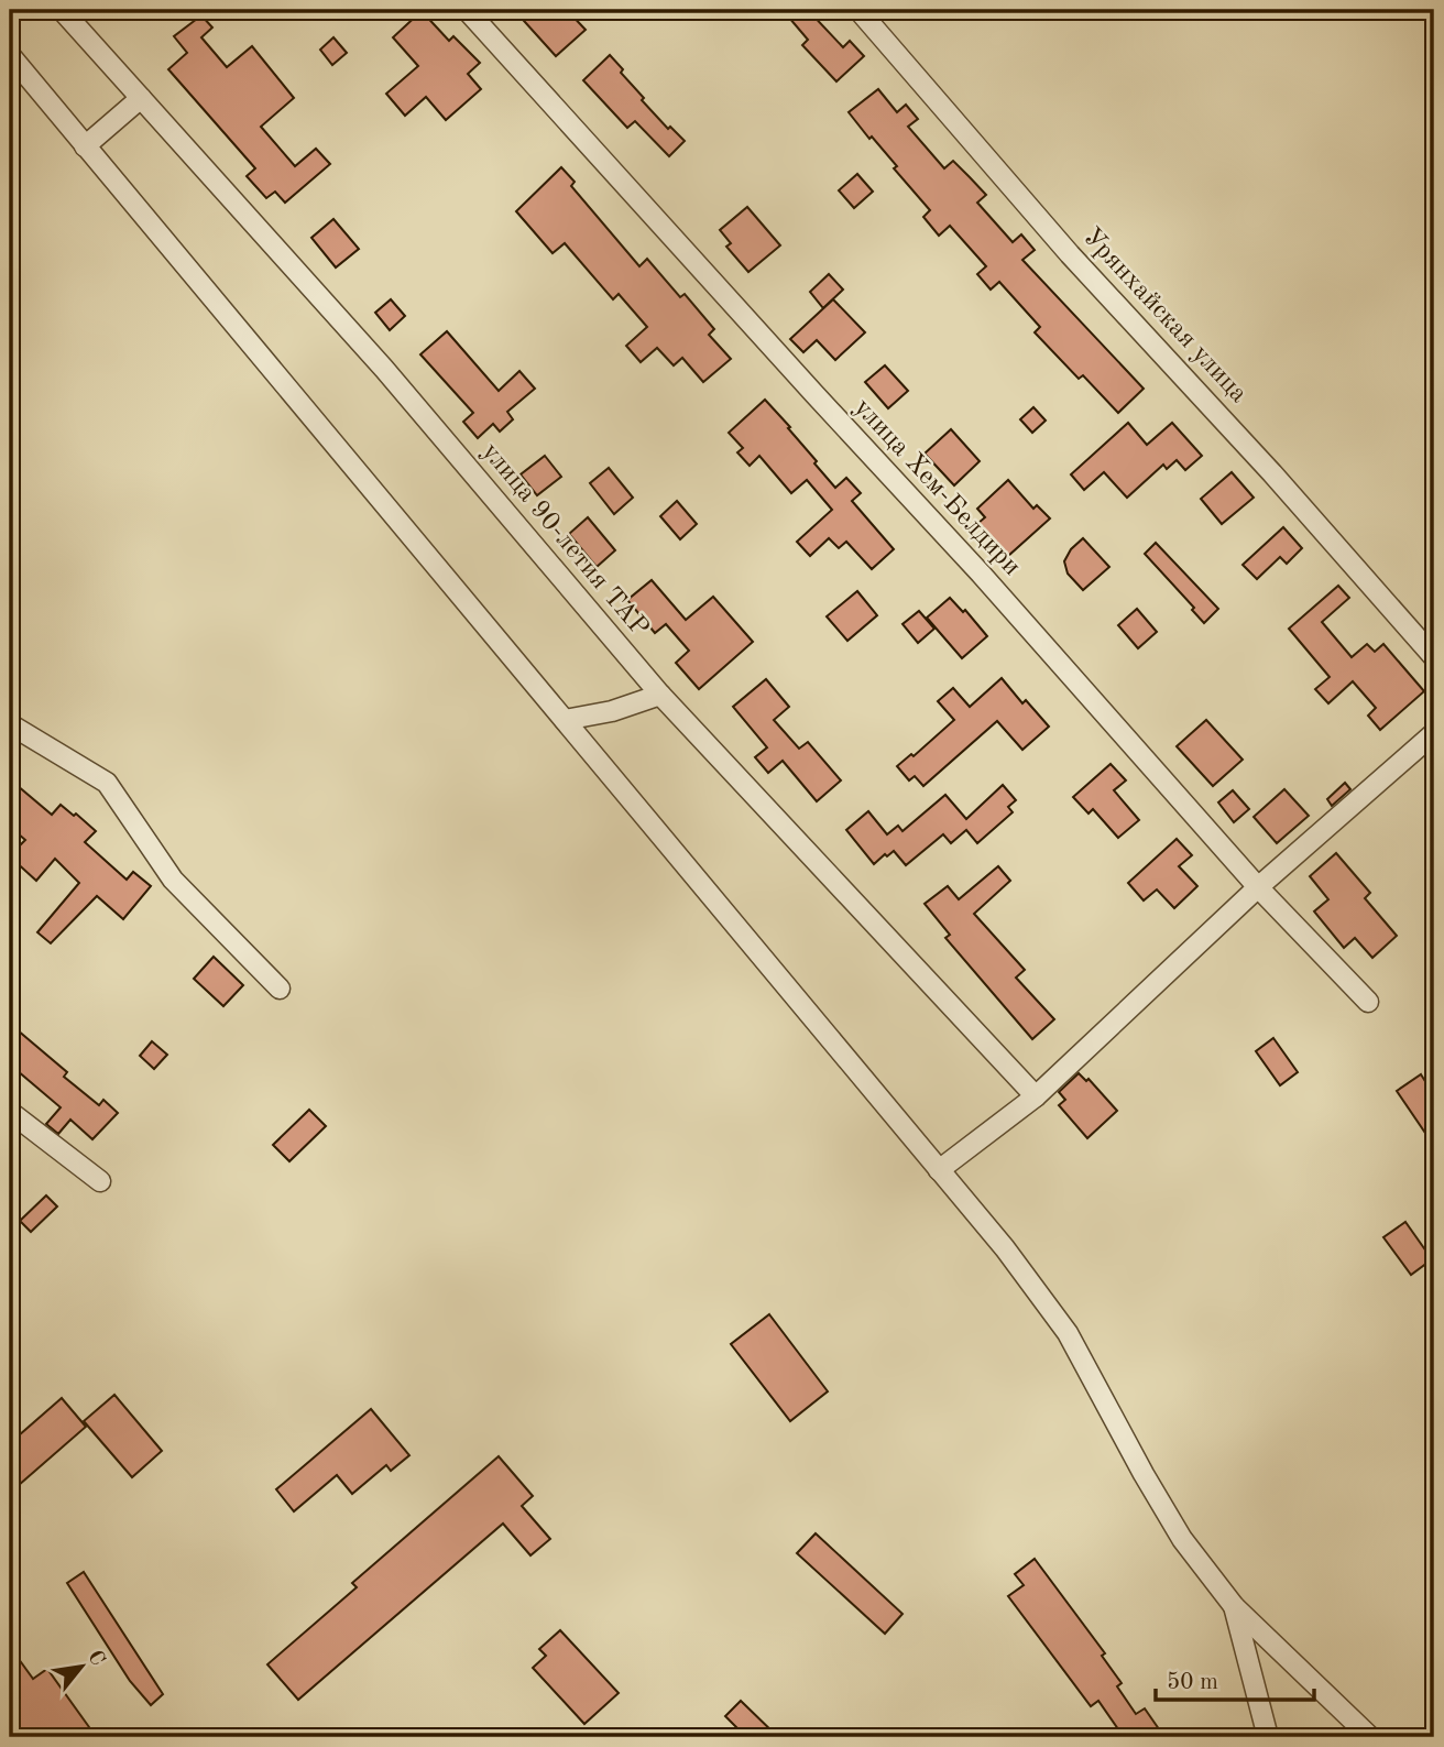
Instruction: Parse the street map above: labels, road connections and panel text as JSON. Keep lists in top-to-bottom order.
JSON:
{
  "streets": {
    "street": ["Урянхайская улица", "улица Хем-Белдири", "улица 90-летия ТАР"]
  },
  "scale_bar": "50 m",
  "north": "top right"
}
